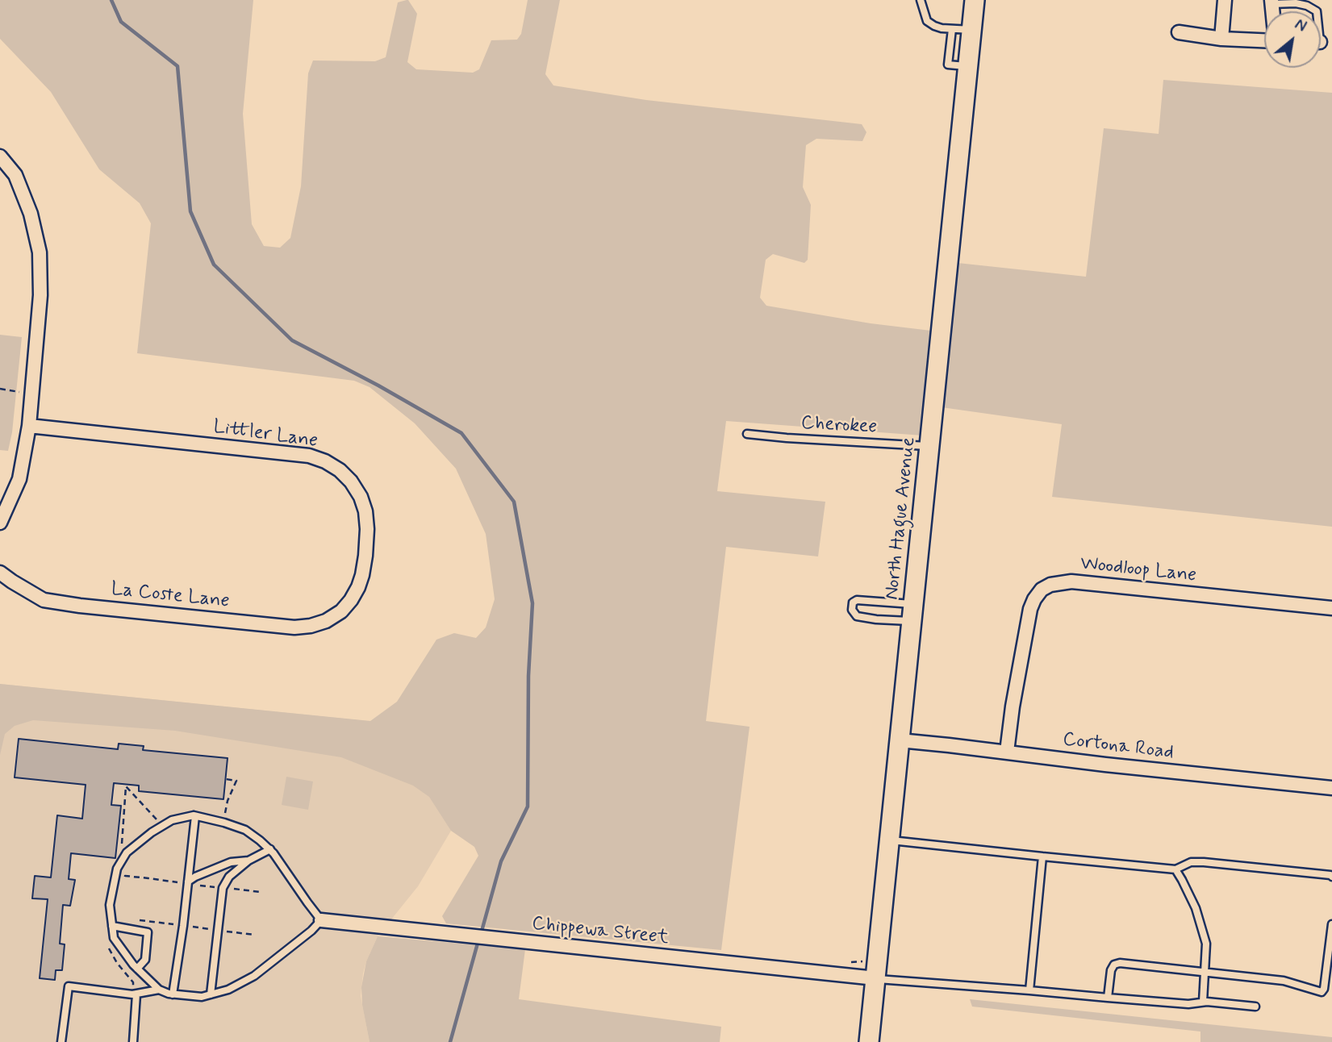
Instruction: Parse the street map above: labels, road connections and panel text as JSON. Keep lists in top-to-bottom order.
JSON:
{
  "streets": {
    "main road": ["North Hague Avenue"],
    "street": [
      "Littler Lane",
      "Woodloop Lane",
      "La Coste Lane",
      "Cortona Road",
      "Chippewa Street"
    ],
    "lane": ["Cherokee"]
  },
  "crossings": [
    ["Cherokee", "North Hague Avenue"],
    ["Littler Lane", "La Coste Lane"],
    ["North Hague Avenue", "Cortona Road"],
    ["North Hague Avenue", "Chippewa Street"],
    ["Woodloop Lane", "Cortona Road"]
  ],
  "north": "top right"
}
